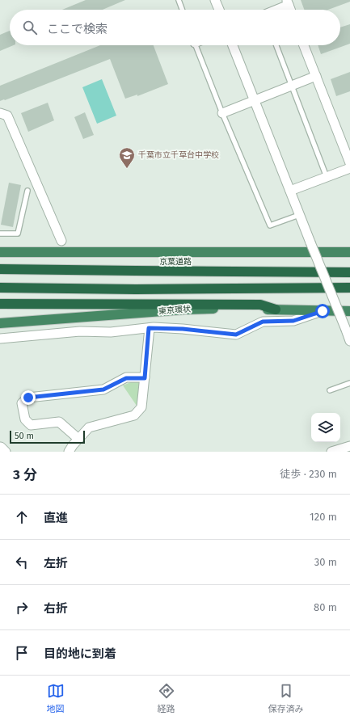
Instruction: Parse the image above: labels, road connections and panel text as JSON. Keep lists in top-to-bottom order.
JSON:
{
  "streets": {
    "highway": ["京葉道路", "東京環状"]
  },
  "places": {
    "school or university": ["千葉市立千草台中学校"]
  },
  "scale_bar": "50 m",
  "page": {
    "search": "ここで検索",
    "scale": "50 m",
    "heading": ["3 分", "徒歩 · 230 m"],
    "list": [
      ["直進", "120 m"],
      ["左折", "30 m"],
      ["右折", "80 m"],
      "目的地に到着"
    ],
    "nav": ["地図", "経路", "保存済み"]
  }
}
